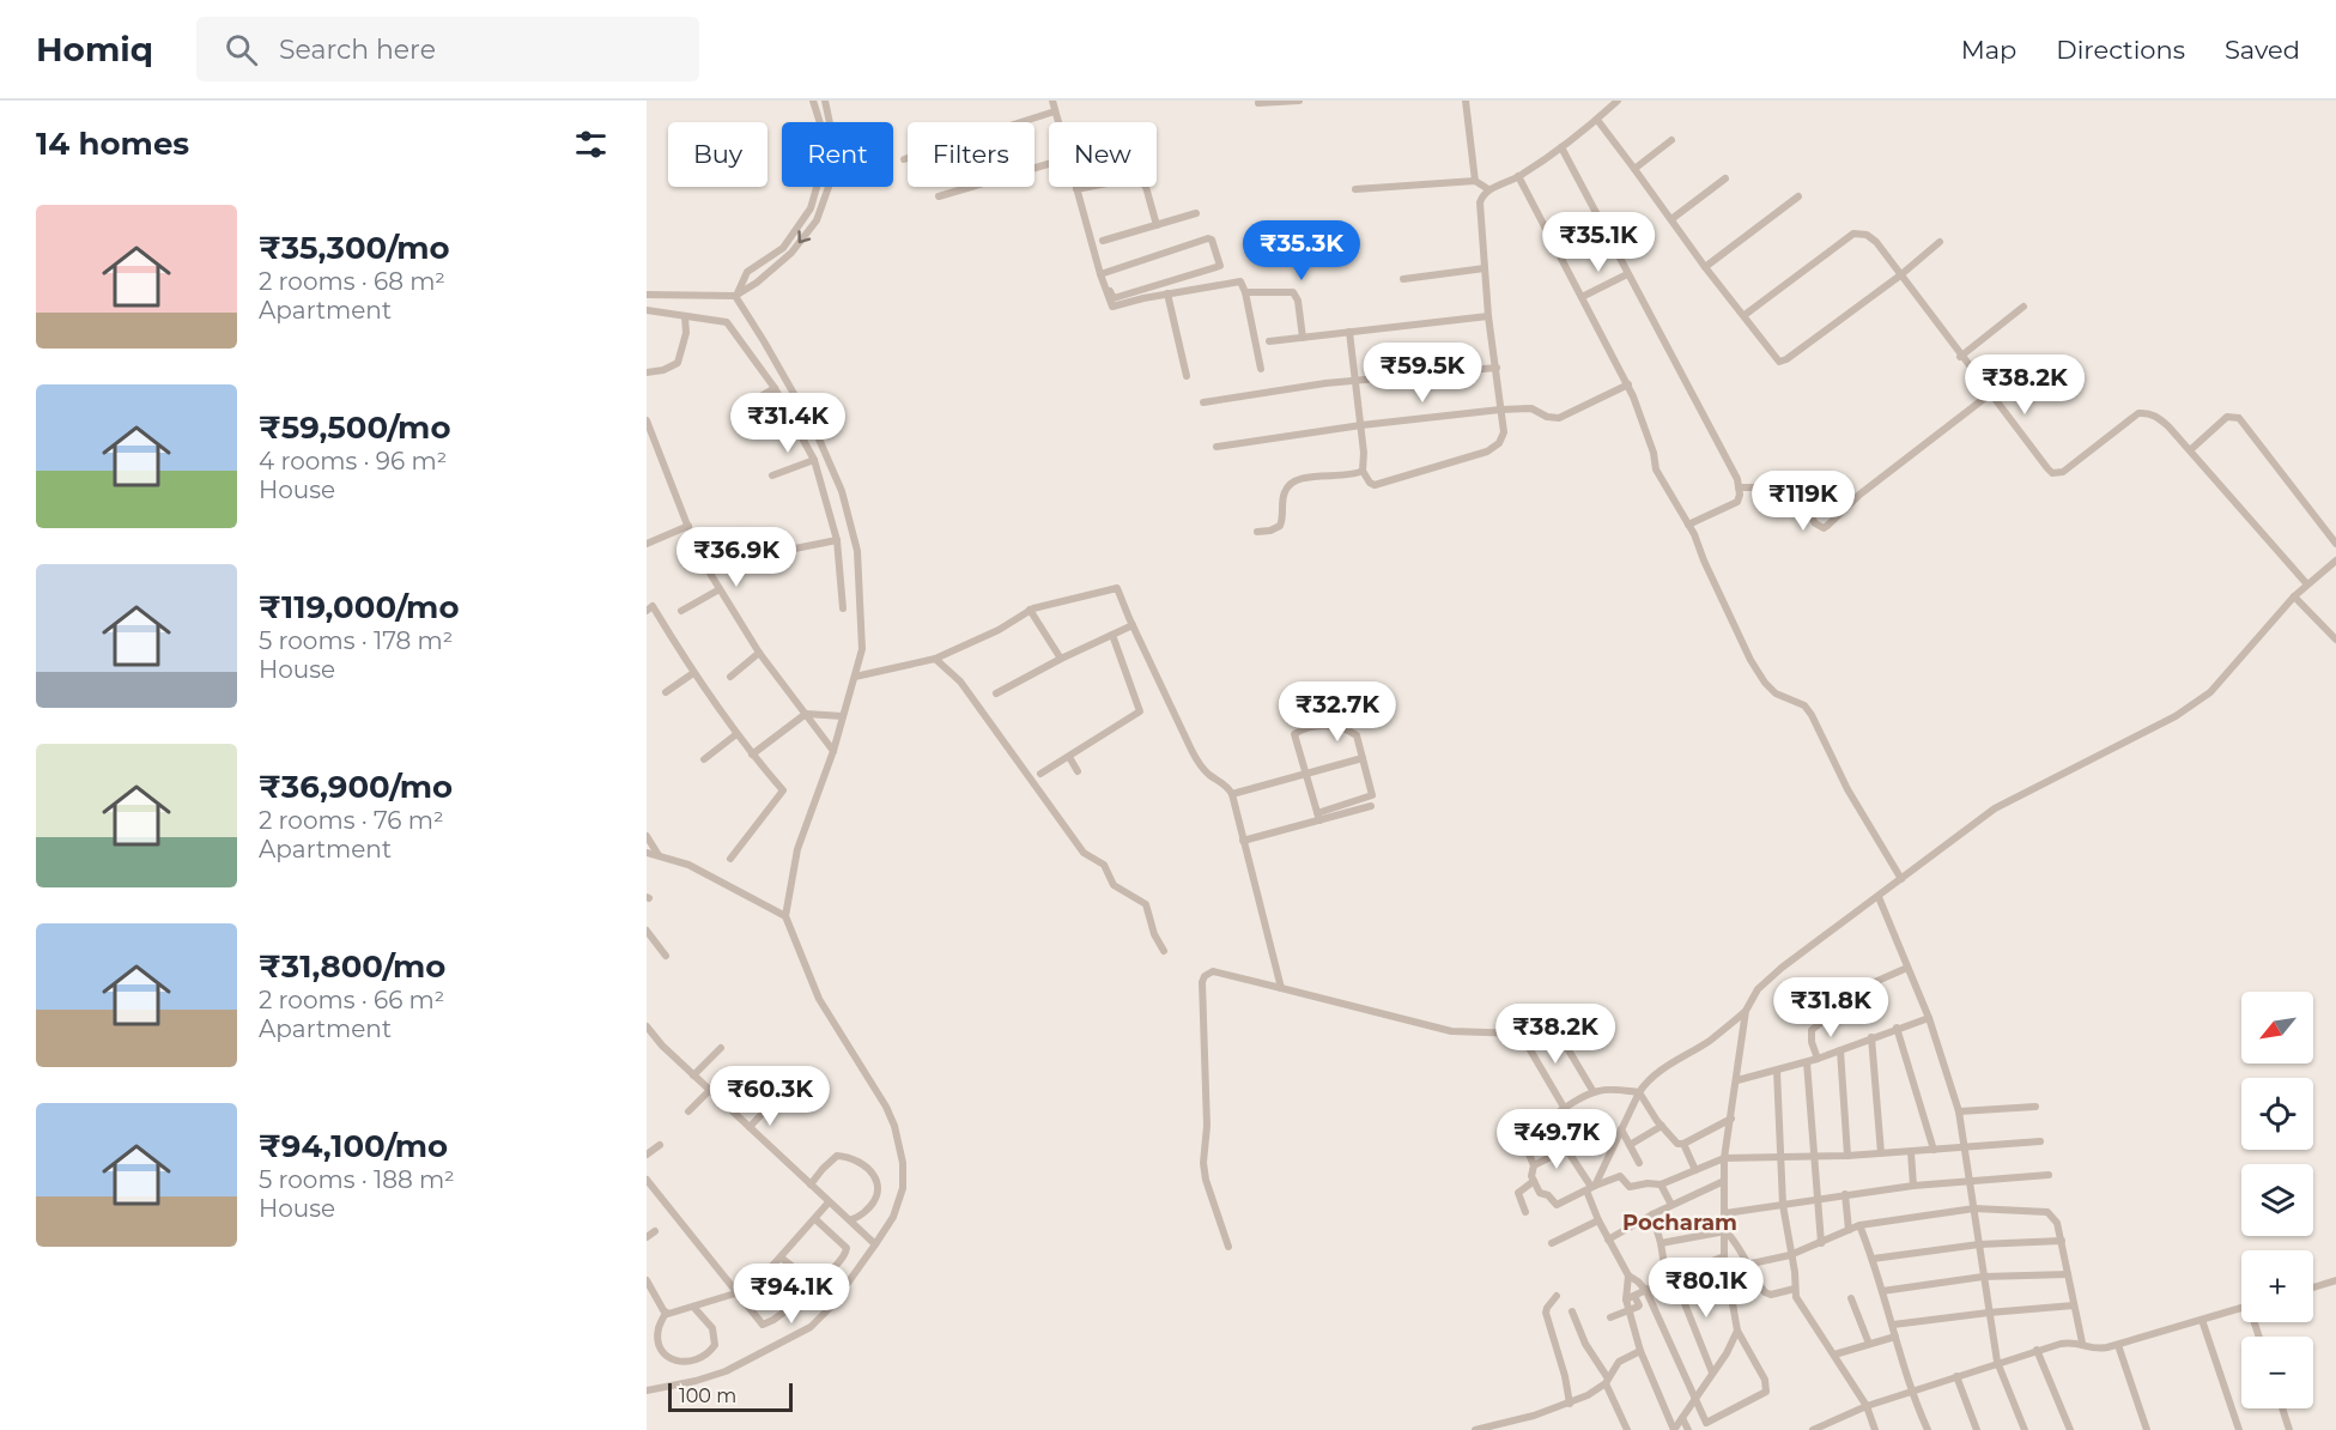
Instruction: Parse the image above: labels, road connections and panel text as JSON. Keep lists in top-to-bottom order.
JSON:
{
  "districts": ["Pocharam"],
  "scale_bar": "100 m",
  "north": "bottom left",
  "page": {
    "header": "Homiq",
    "search": "Search here",
    "nav": ["Map", "Directions", "Saved"],
    "heading": "14 homes",
    "chip": [
      "Buy",
      "Rent",
      "Filters",
      "New"
    ],
    "list": [
      {
        "name": "₹35,300/mo",
        "note": "2 rooms · 68 m² · Apartment"
      },
      {
        "name": "₹59,500/mo",
        "note": "4 rooms · 96 m² · House"
      },
      {
        "name": "₹119,000/mo",
        "note": "5 rooms · 178 m² · House"
      },
      {
        "name": "₹36,900/mo",
        "note": "2 rooms · 76 m² · Apartment"
      },
      {
        "name": "₹31,800/mo",
        "note": "2 rooms · 66 m² · Apartment"
      },
      {
        "name": "₹94,100/mo",
        "note": "5 rooms · 188 m² · House"
      }
    ],
    "price": [
      "₹35.1K",
      "₹35.3K",
      "₹59.5K",
      "₹38.2K",
      "₹31.4K",
      "₹119K",
      "₹36.9K",
      "₹32.7K",
      "₹31.8K",
      "₹38.2K",
      "₹60.3K",
      "₹49.7K",
      "₹80.1K",
      "₹94.1K"
    ],
    "map_buttons": ["+", "−"],
    "scale": "100 m"
  }
}
